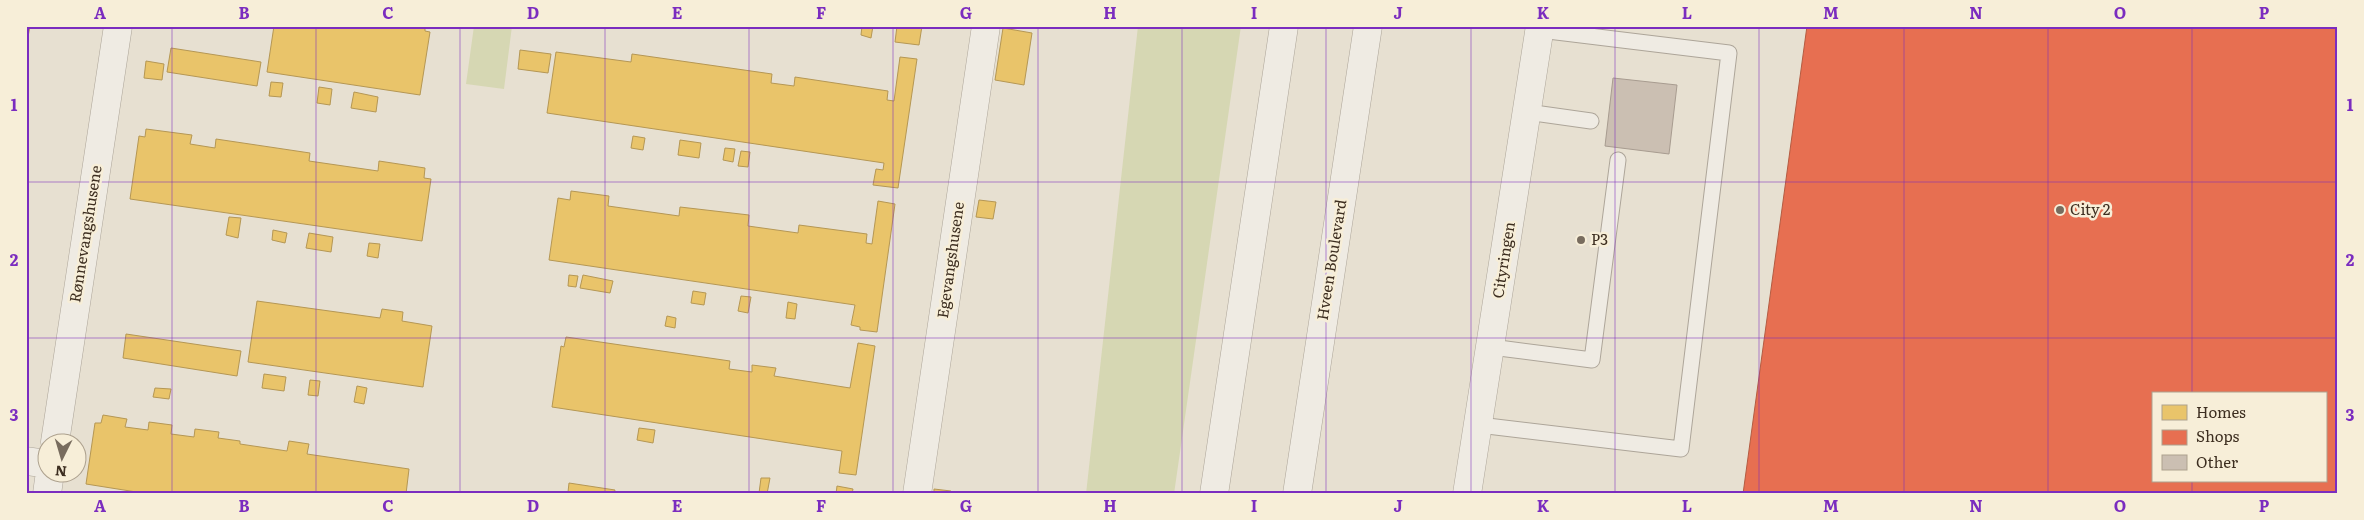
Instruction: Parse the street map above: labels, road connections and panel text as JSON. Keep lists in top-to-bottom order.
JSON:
{
  "streets": {
    "street": [
      "Rønnevangshusene",
      "Egevangshusene",
      "Hveen Boulevard",
      "Cityringen"
    ]
  },
  "places": ["City 2", "P3"],
  "legend": ["Homes", "Shops", "Other"],
  "north": "bottom",
  "grid": {
    "columns": [
      "A",
      "B",
      "C",
      "D",
      "E",
      "F",
      "G",
      "H",
      "I",
      "J",
      "K",
      "L",
      "M",
      "N",
      "O",
      "P"
    ],
    "rows": ["1", "2", "3"]
  }
}
